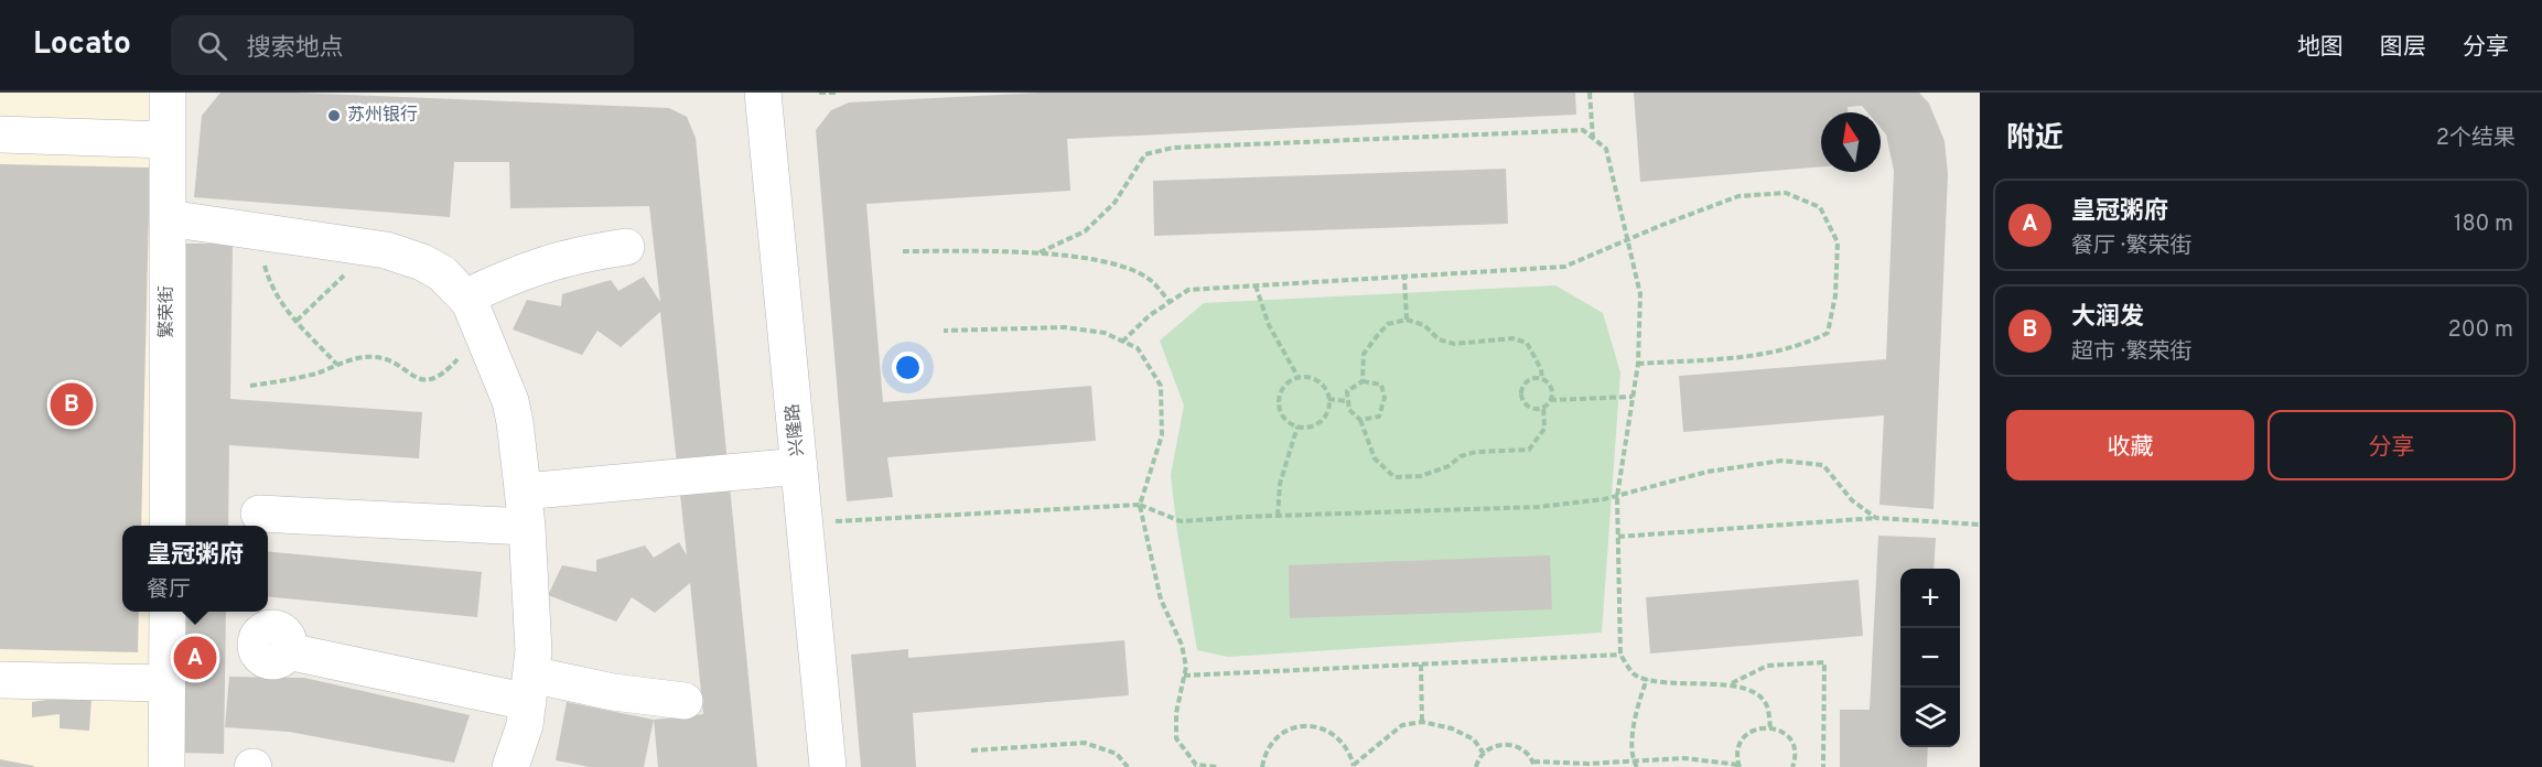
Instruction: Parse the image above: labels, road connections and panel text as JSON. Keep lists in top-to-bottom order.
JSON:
{
  "streets": {
    "street": ["繁荣街", "兴隆路"]
  },
  "places": ["苏州银行"],
  "north": "top",
  "page": {
    "header": "Locato",
    "search": "搜索地点",
    "nav": ["地图", "图层", "分享"],
    "heading": ["附近", "2个结果"],
    "list": [
      {
        "mark": "A",
        "name": "皇冠粥府",
        "note": "餐厅 · 繁荣街",
        "value": "180 m"
      },
      {
        "mark": "B",
        "name": "大润发",
        "note": "超市 · 繁荣街",
        "value": "200 m"
      }
    ],
    "pins": ["B", "A"],
    "buttons": ["收藏", "分享"],
    "popup": ["皇冠粥府", "餐厅"],
    "map_buttons": ["+", "−"]
  }
}
